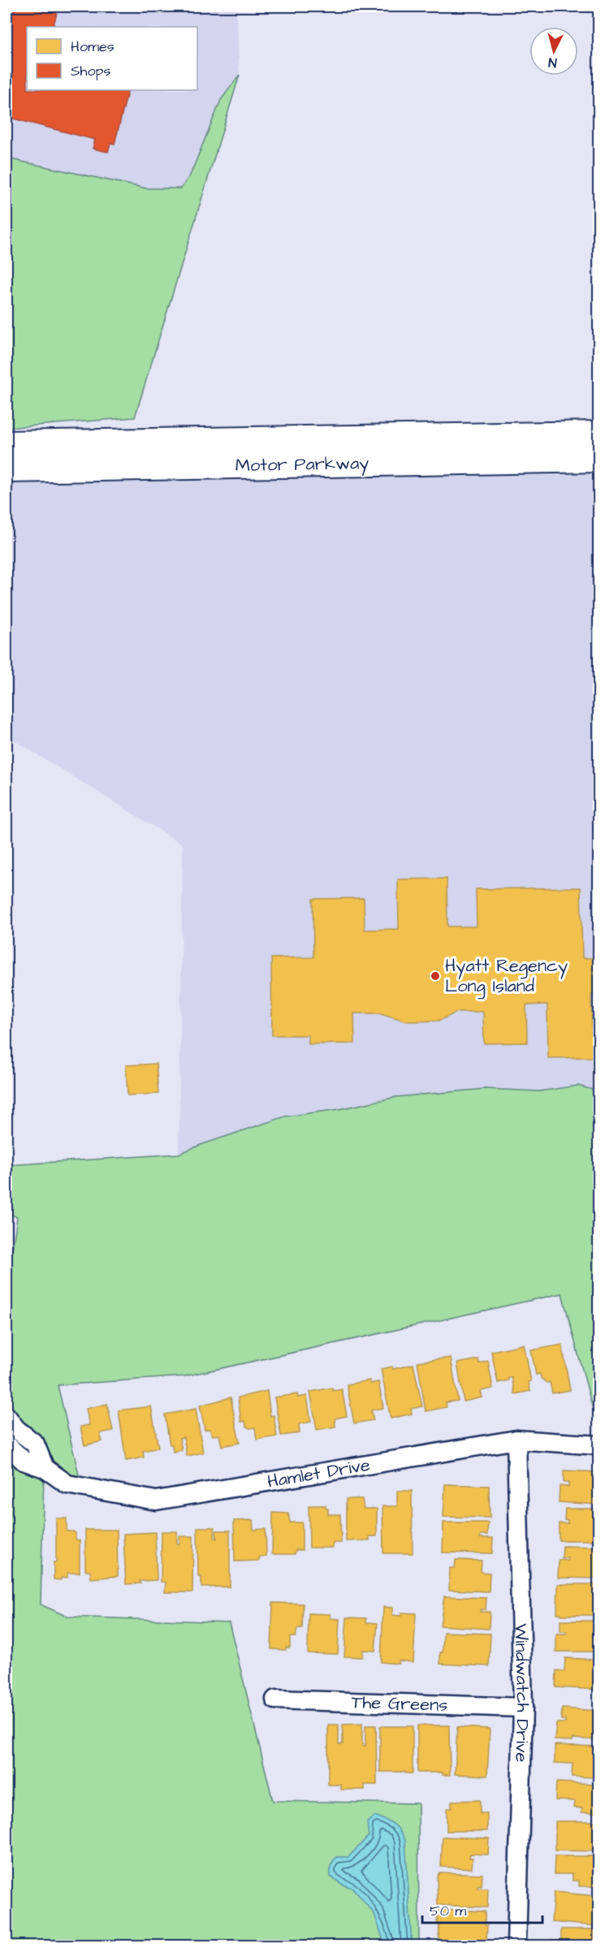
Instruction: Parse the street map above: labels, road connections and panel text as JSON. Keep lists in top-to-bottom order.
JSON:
{
  "streets": {
    "main road": ["Motor Parkway"],
    "street": ["Hamlet Drive", "Windwatch Drive", "The Greens"]
  },
  "crossings": [
    ["Hamlet Drive", "Windwatch Drive"],
    ["Windwatch Drive", "The Greens"]
  ],
  "places": ["Hyatt Regency Long Island"],
  "legend": ["Homes", "Shops"],
  "scale_bar": "50 m",
  "north": "bottom"
}
